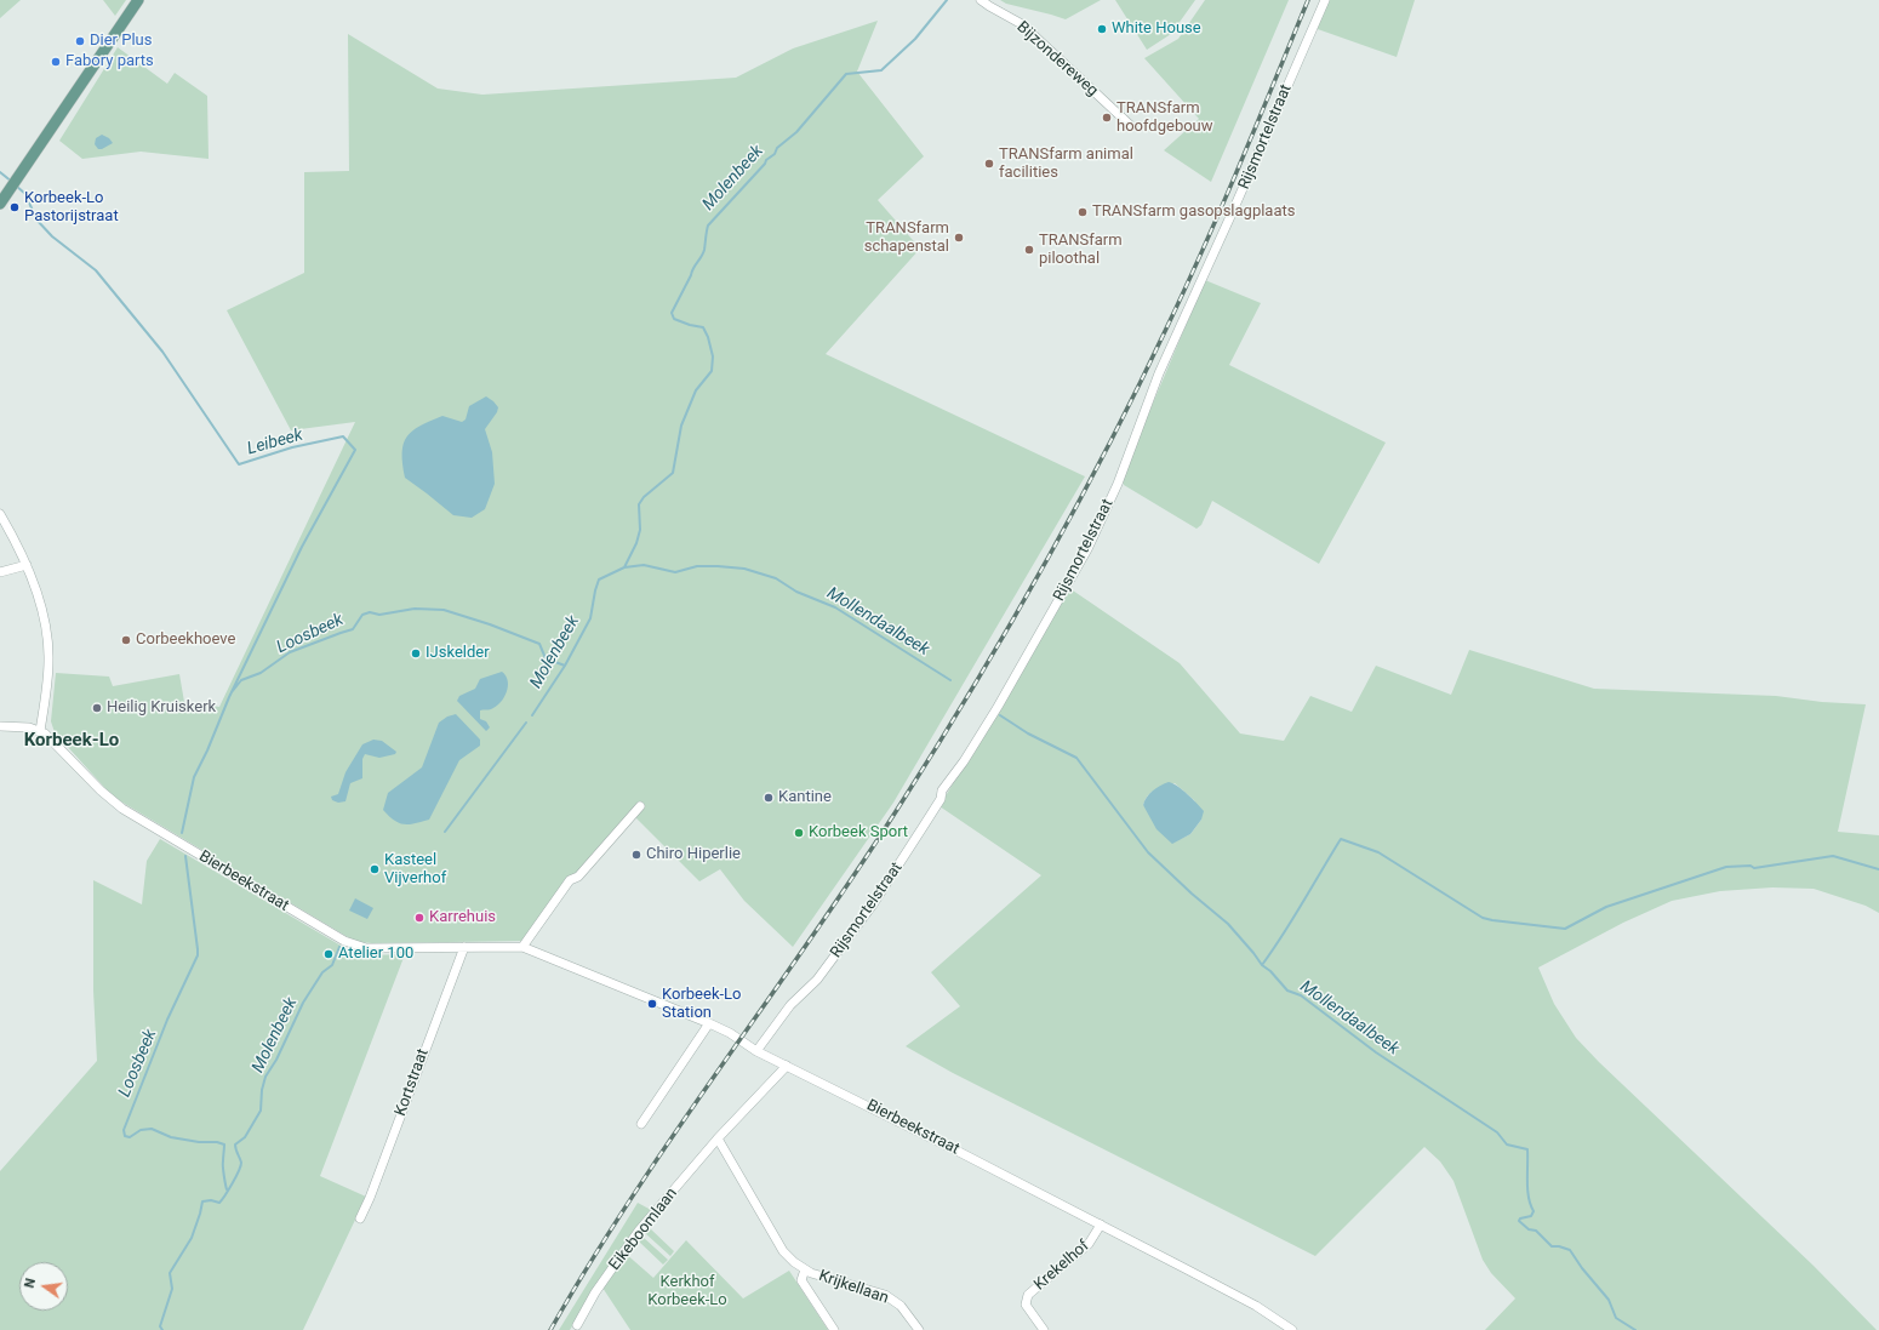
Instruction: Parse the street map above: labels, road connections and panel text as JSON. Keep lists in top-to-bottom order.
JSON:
{
  "streets": {
    "street": [
      "Bijzondereweg",
      "Rijsmortelstraat",
      "Bierbeekstraat",
      "Kortstraat",
      "Eikeboomlaan",
      "Krekelhof",
      "Krijkellaan"
    ]
  },
  "crossings": [
    ["Rijsmortelstraat", "Bierbeekstraat"],
    ["Bierbeekstraat", "Kortstraat"],
    ["Bierbeekstraat", "Eikeboomlaan"],
    ["Bierbeekstraat", "Krekelhof"]
  ],
  "districts": ["Korbeek-Lo"],
  "water": [
    "Molenbeek",
    "Leibeek",
    "Mollendaalbeek",
    "Loosbeek"
  ],
  "parks": ["Kerkhof Korbeek-Lo"],
  "places": [
    "White House",
    "Dier Plus",
    "Fabory parts",
    "TRANSfarm hoofdgebouw",
    "TRANSfarm animal facilities",
    "Korbeek-Lo Pastorijstraat",
    "TRANSfarm gasopslagplaats",
    "TRANSfarm schapenstal",
    "TRANSfarm piloothal",
    "Corbeekhoeve",
    "IJskelder",
    "Heilig Kruiskerk",
    "Kantine",
    "Korbeek Sport",
    "Chiro Hiperlie",
    "Kasteel Vijverhof",
    "Karrehuis",
    "Atelier 100",
    "Korbeek-Lo Station"
  ],
  "north": "left"
}
